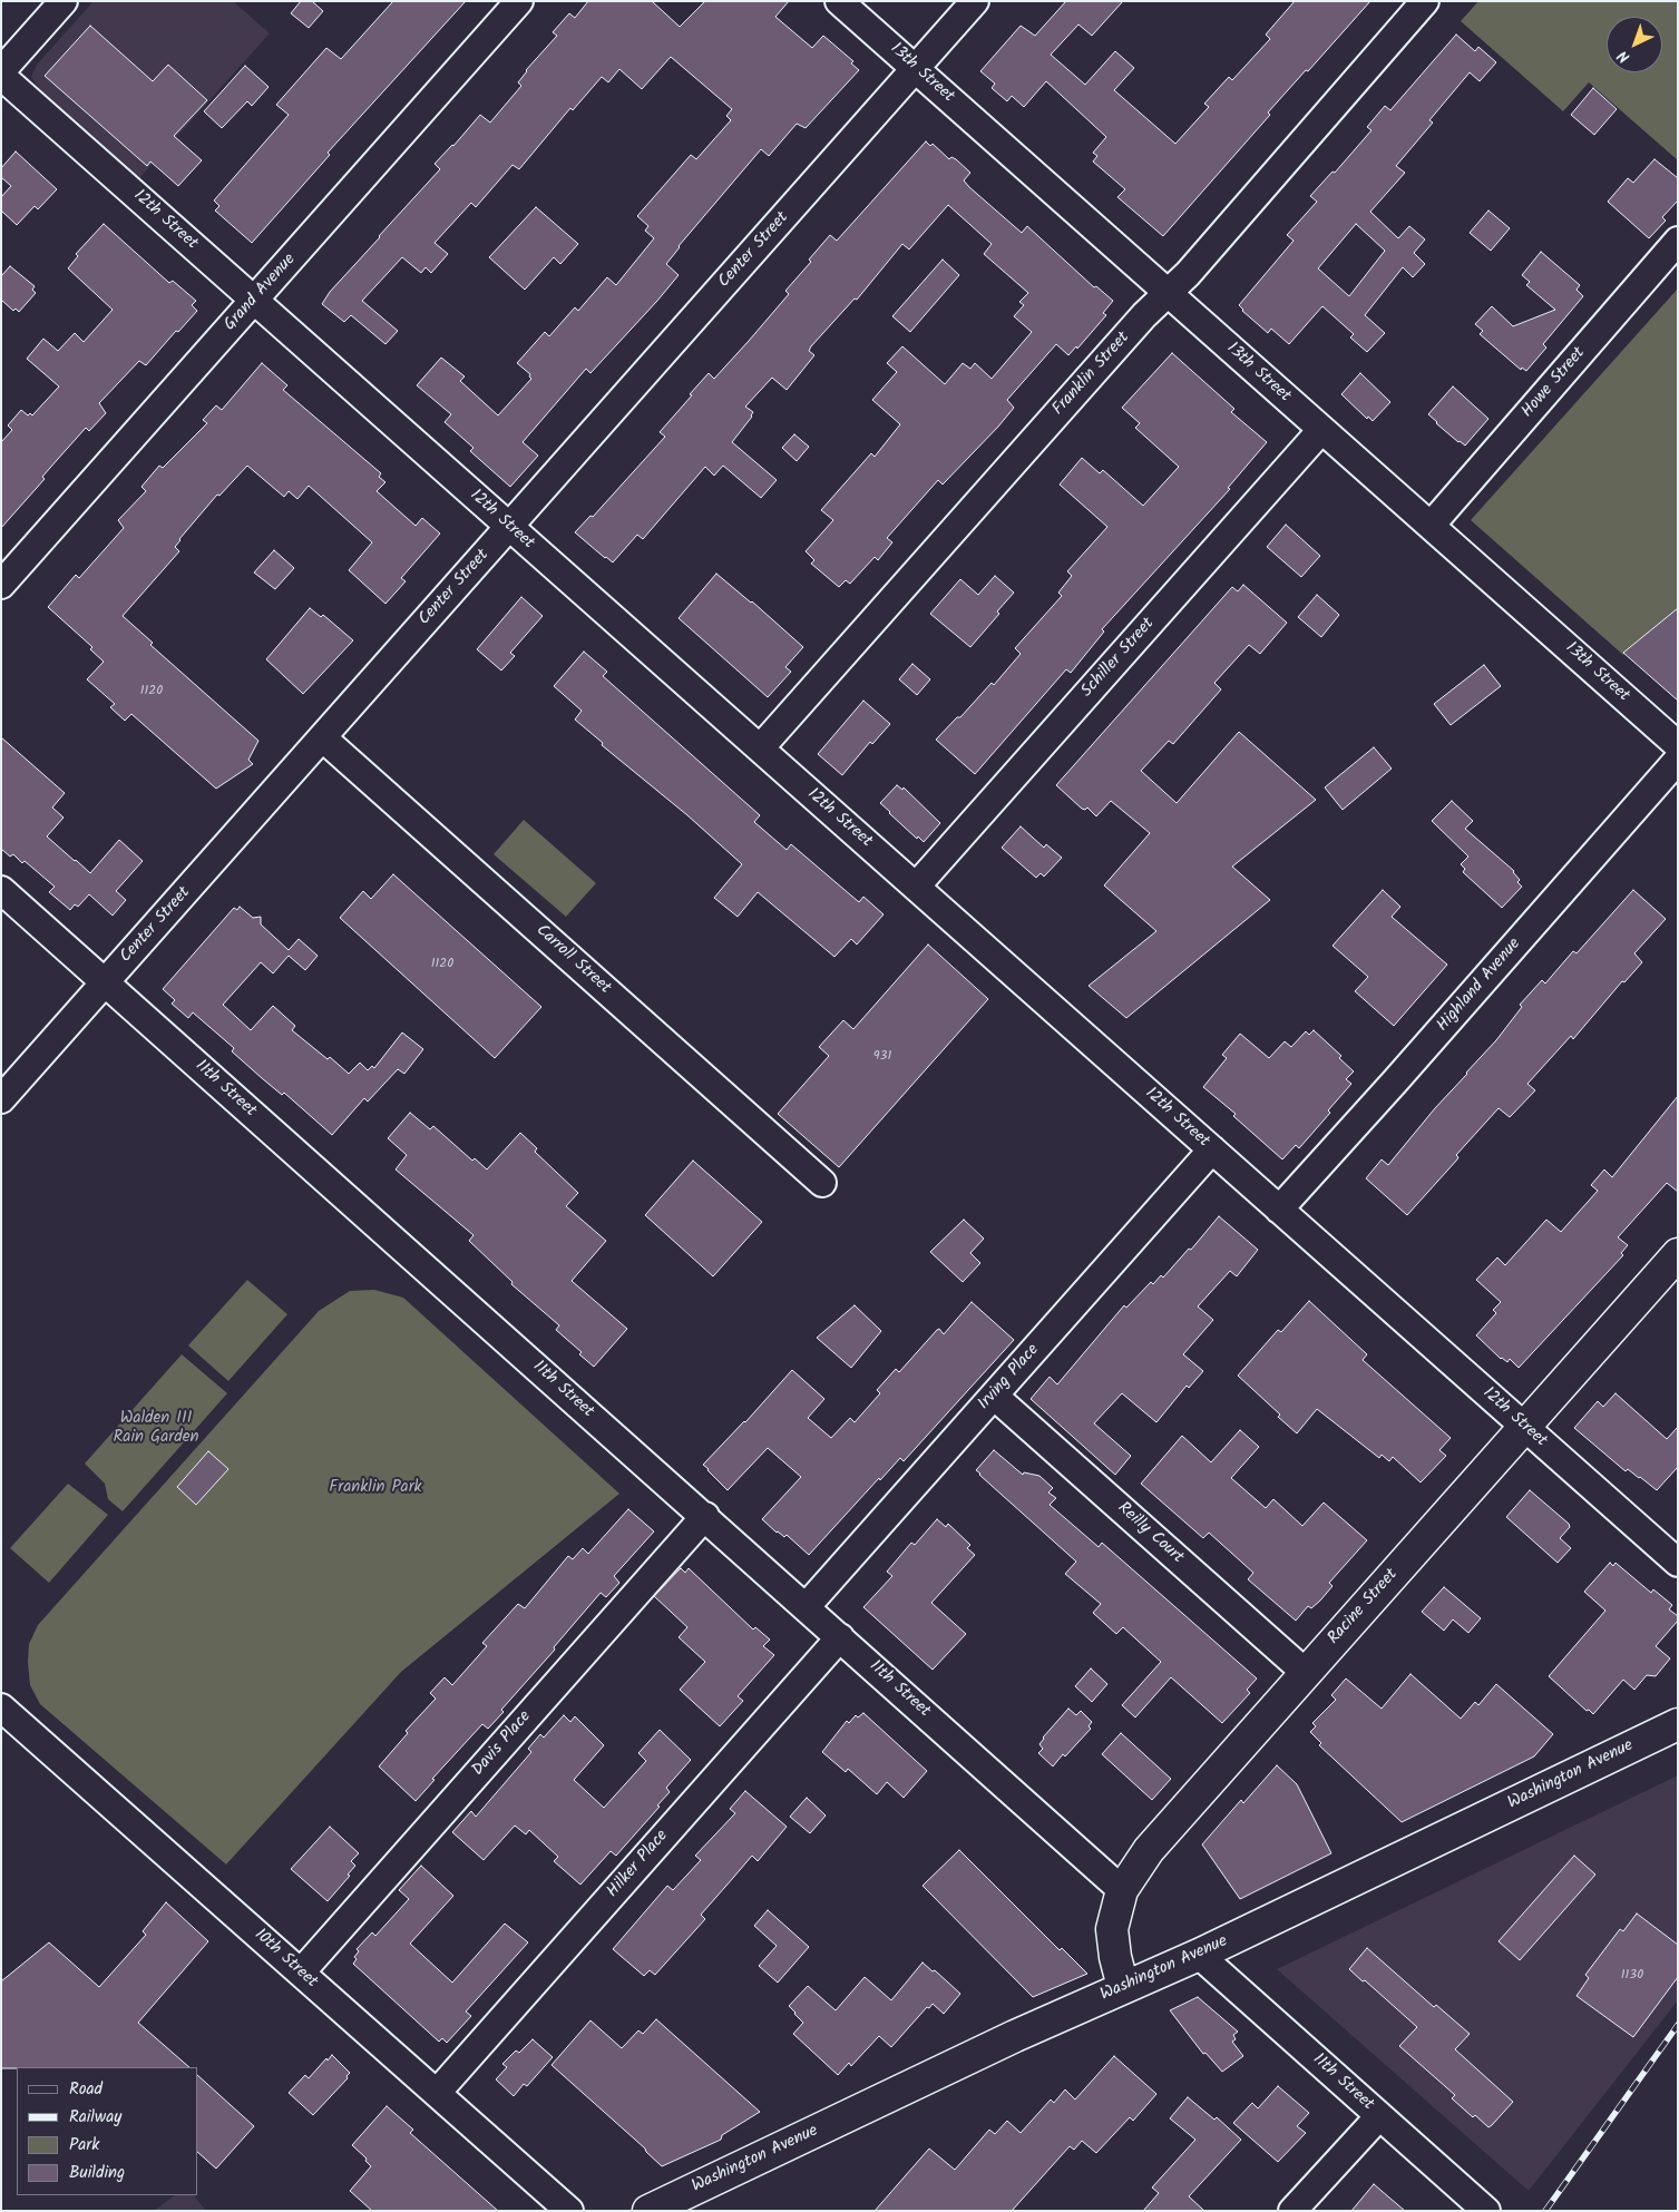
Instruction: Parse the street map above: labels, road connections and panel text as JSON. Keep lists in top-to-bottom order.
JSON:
{
  "streets": {
    "main road": ["Racine Street", "Washington Avenue"],
    "street": [
      "13th Street",
      "12th Street",
      "Center Street",
      "Grand Avenue",
      "Franklin Street",
      "Howe Street",
      "Schiller Street",
      "Carroll Street",
      "Highland Avenue",
      "11th Street",
      "Irving Place",
      "Reilly Court",
      "Davis Place",
      "Hilker Place",
      "10th Street"
    ]
  },
  "crossings": [
    ["13th Street", "Center Street"],
    ["13th Street", "Franklin Street"],
    ["13th Street", "Howe Street"],
    ["13th Street", "Schiller Street"],
    ["12th Street", "Center Street"],
    ["12th Street", "Grand Avenue"],
    ["12th Street", "Franklin Street"],
    ["12th Street", "Schiller Street"],
    ["12th Street", "Highland Avenue"],
    ["12th Street", "Irving Place"],
    ["12th Street", "Racine Street"],
    ["Center Street", "Carroll Street"],
    ["Center Street", "11th Street"],
    ["11th Street", "Irving Place"],
    ["11th Street", "Racine Street"],
    ["11th Street", "Davis Place"],
    ["11th Street", "Washington Avenue"],
    ["11th Street", "Hilker Place"],
    ["Irving Place", "Reilly Court"],
    ["Reilly Court", "Racine Street"],
    ["Racine Street", "Washington Avenue"],
    ["Davis Place", "10th Street"],
    ["Hilker Place", "10th Street"]
  ],
  "parks": ["Walden III Rain Garden", "Franklin Park"],
  "house_numbers": [
    "1120",
    "1120",
    "931",
    "1130"
  ],
  "legend": [
    "Road",
    "Railway",
    "Park",
    "Building"
  ],
  "north": "bottom left"
}
